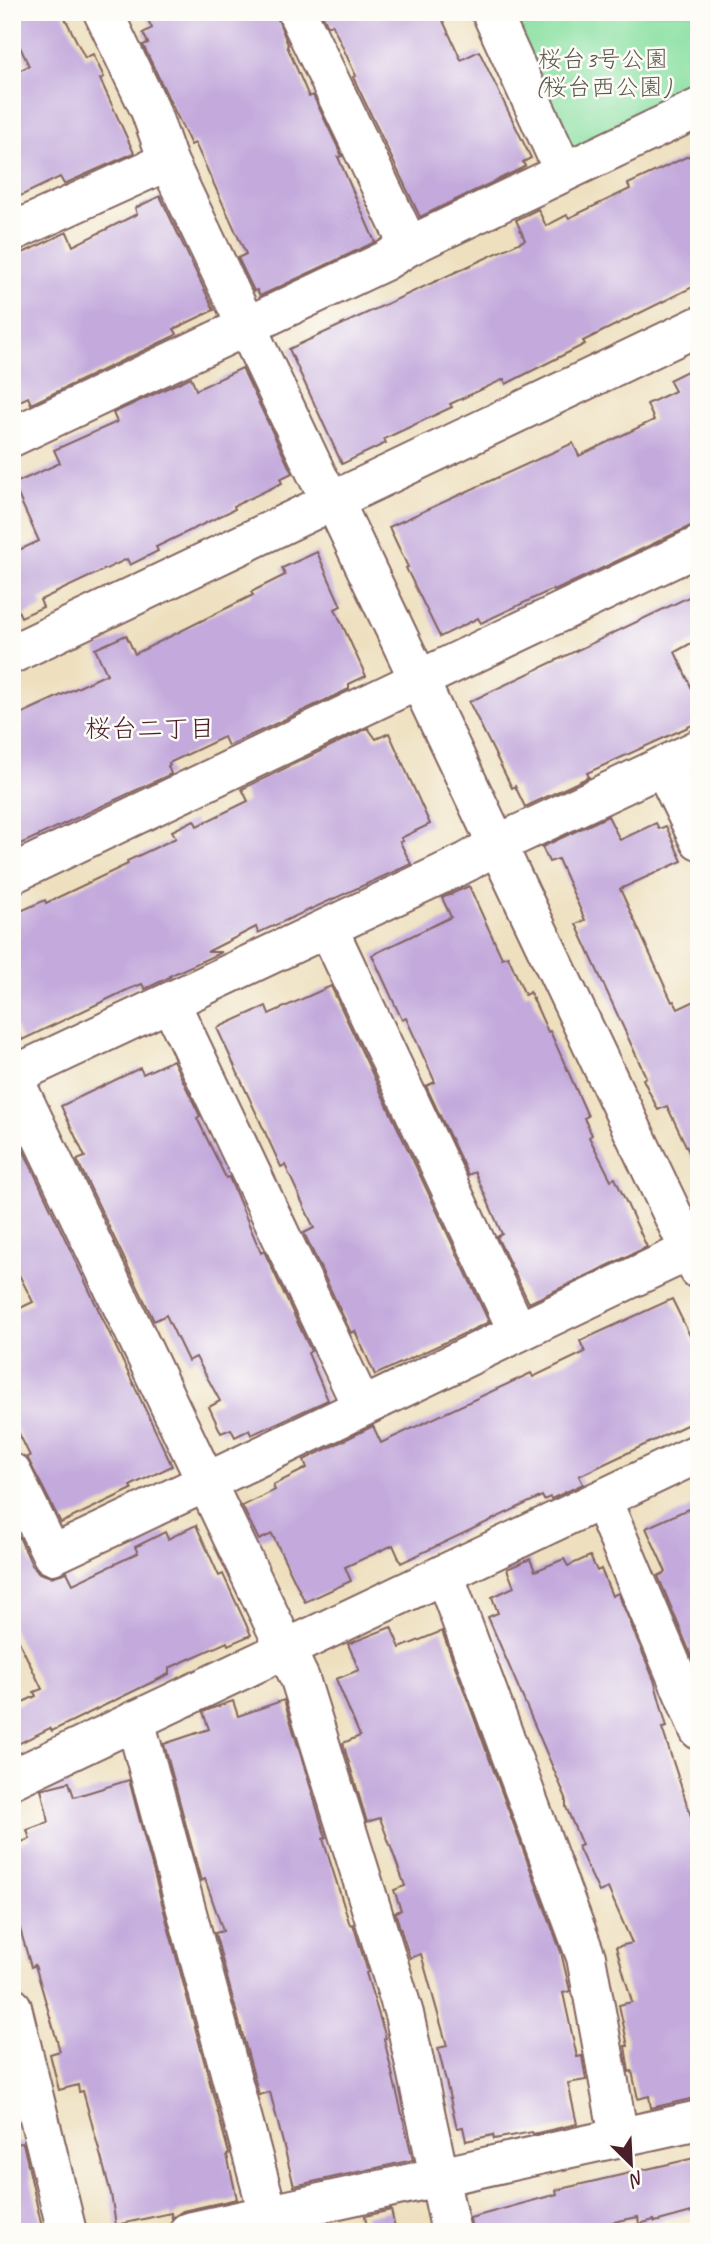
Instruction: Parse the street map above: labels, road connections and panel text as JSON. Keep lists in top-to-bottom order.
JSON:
{
  "districts": ["桜台二丁目"],
  "parks": ["桜台3号公園 (桜台西公園)"],
  "north": "bottom right"
}
